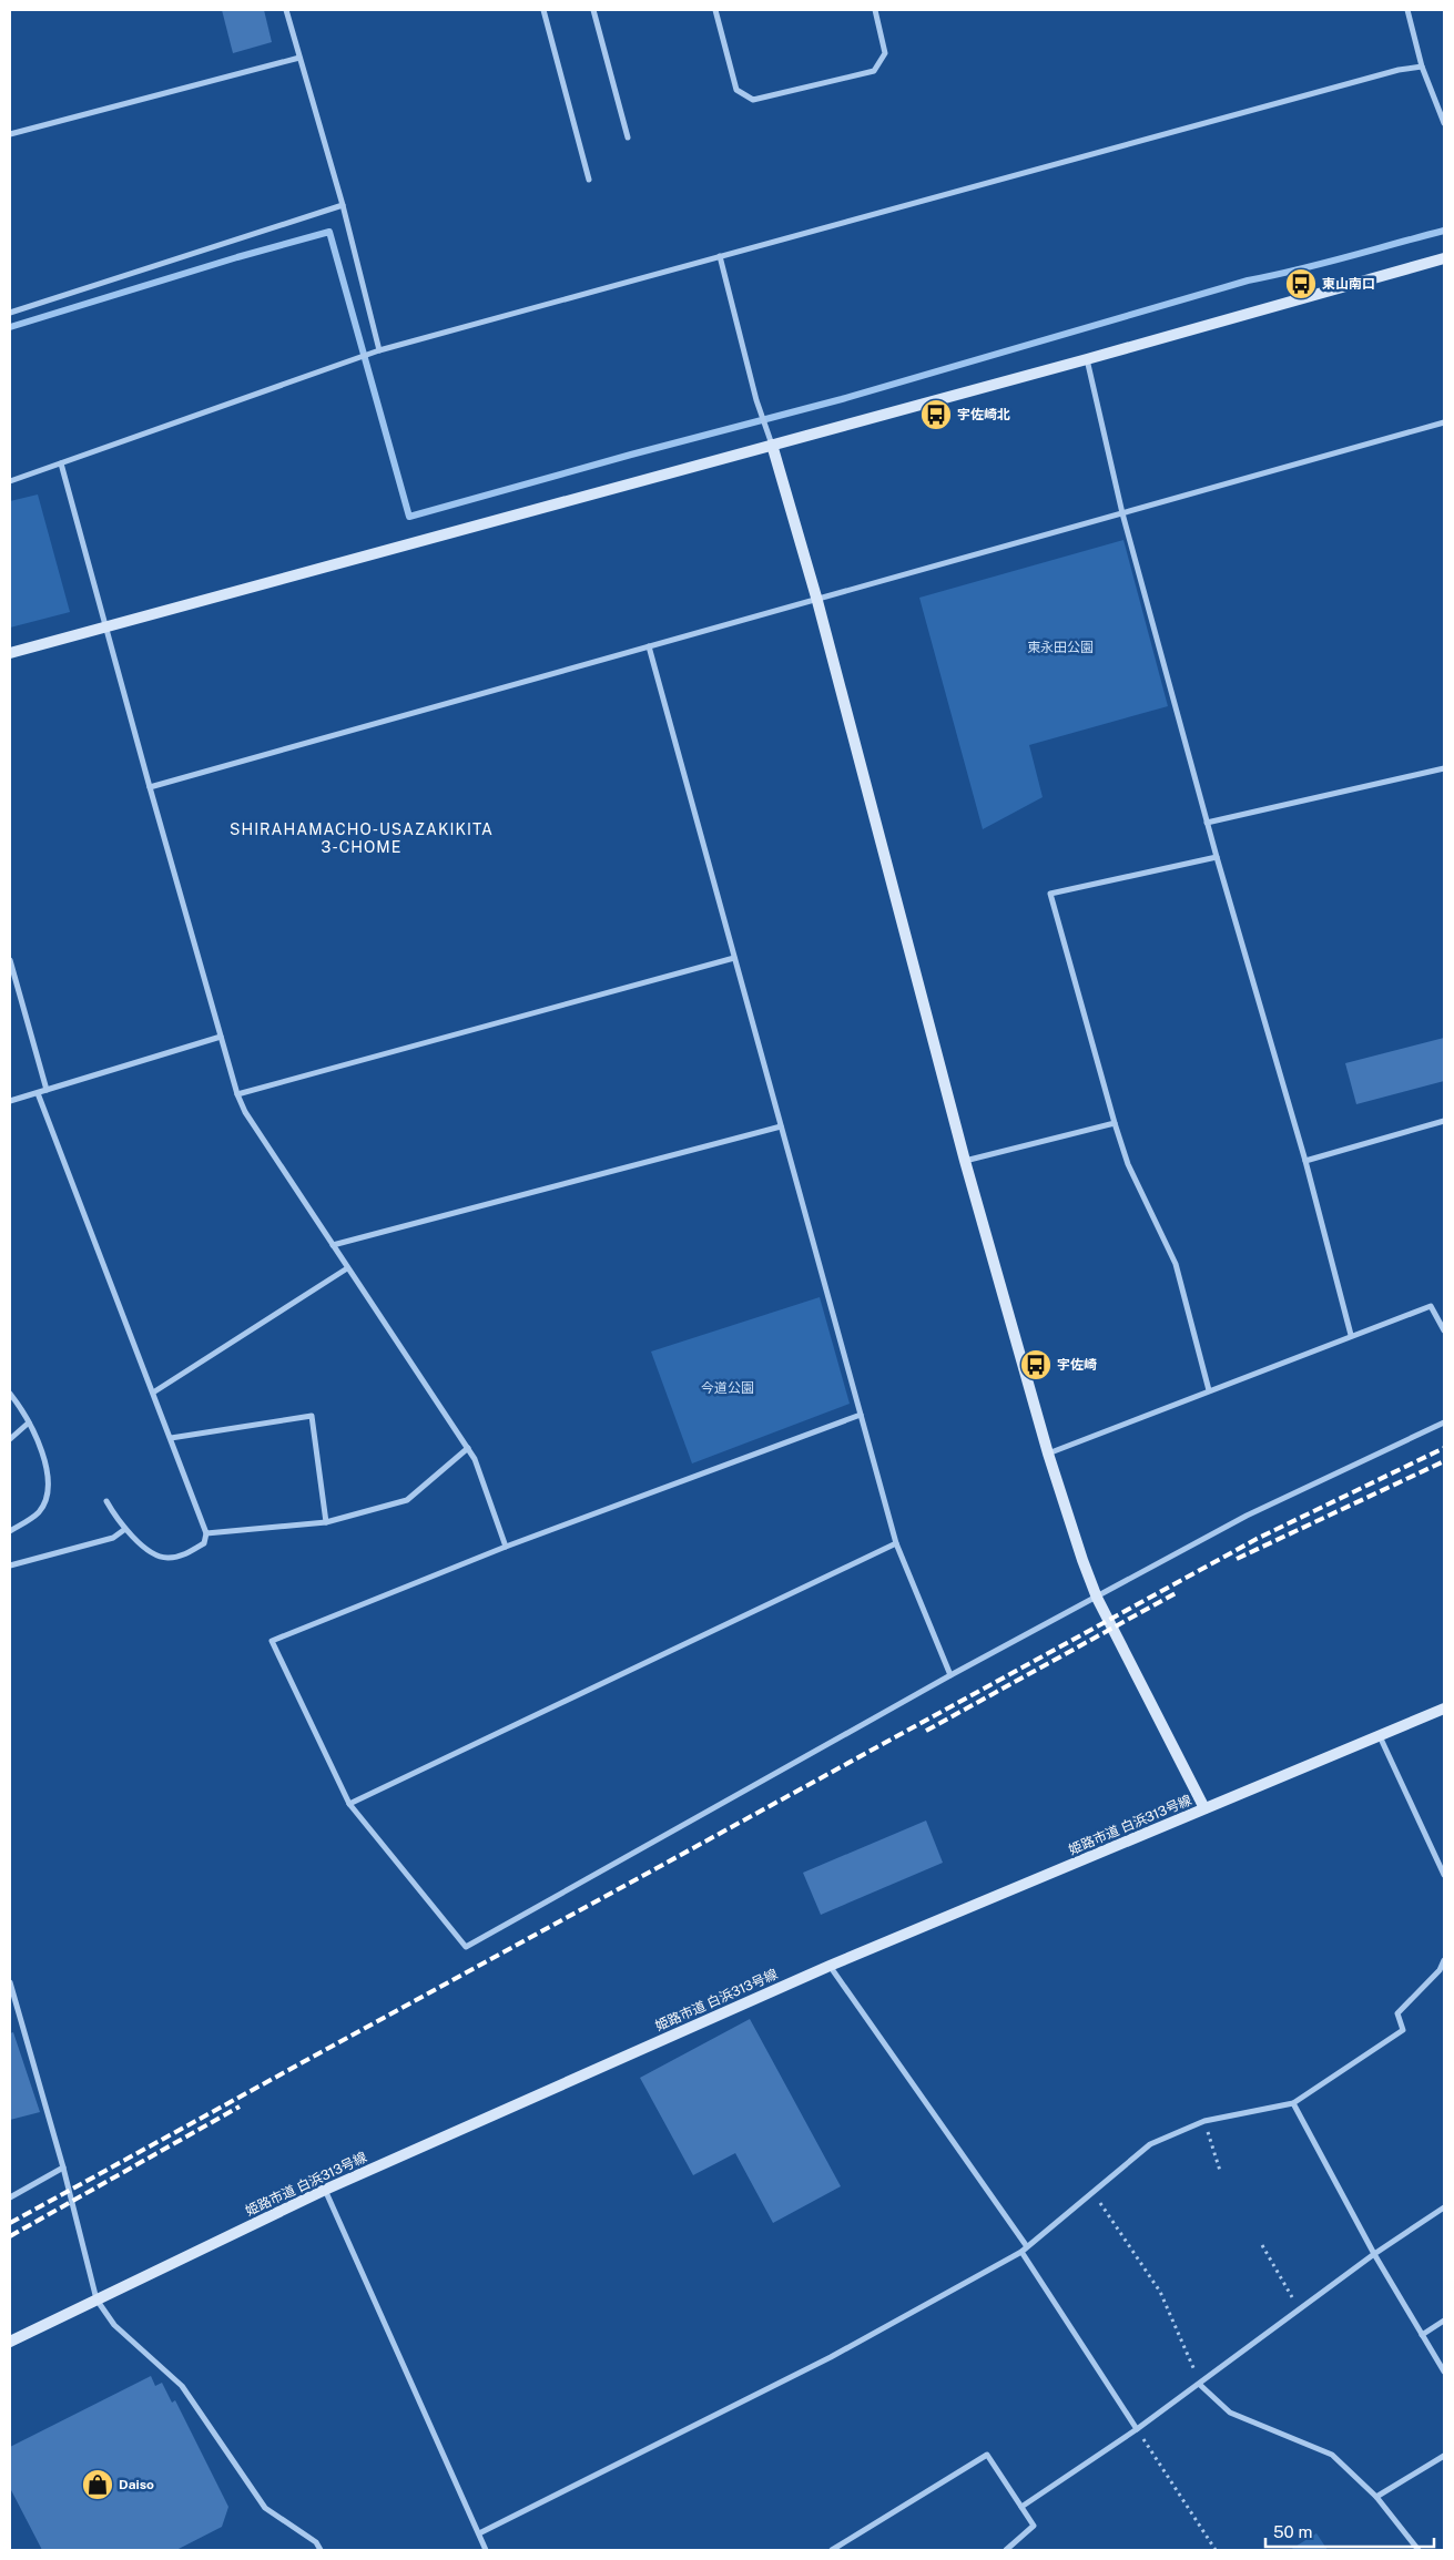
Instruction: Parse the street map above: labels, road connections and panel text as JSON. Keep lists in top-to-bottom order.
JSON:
{
  "streets": {
    "street": ["姫路市道 白浜313号線"]
  },
  "districts": ["SHIRAHAMACHO-USAZAKIKITA 3-CHOME"],
  "parks": ["東永田公園", "今道公園"],
  "places": {
    "bus stop": ["東山南口", "宇佐崎北", "宇佐崎"],
    "shop": ["Daiso"]
  },
  "scale_bar": "50 m"
}
